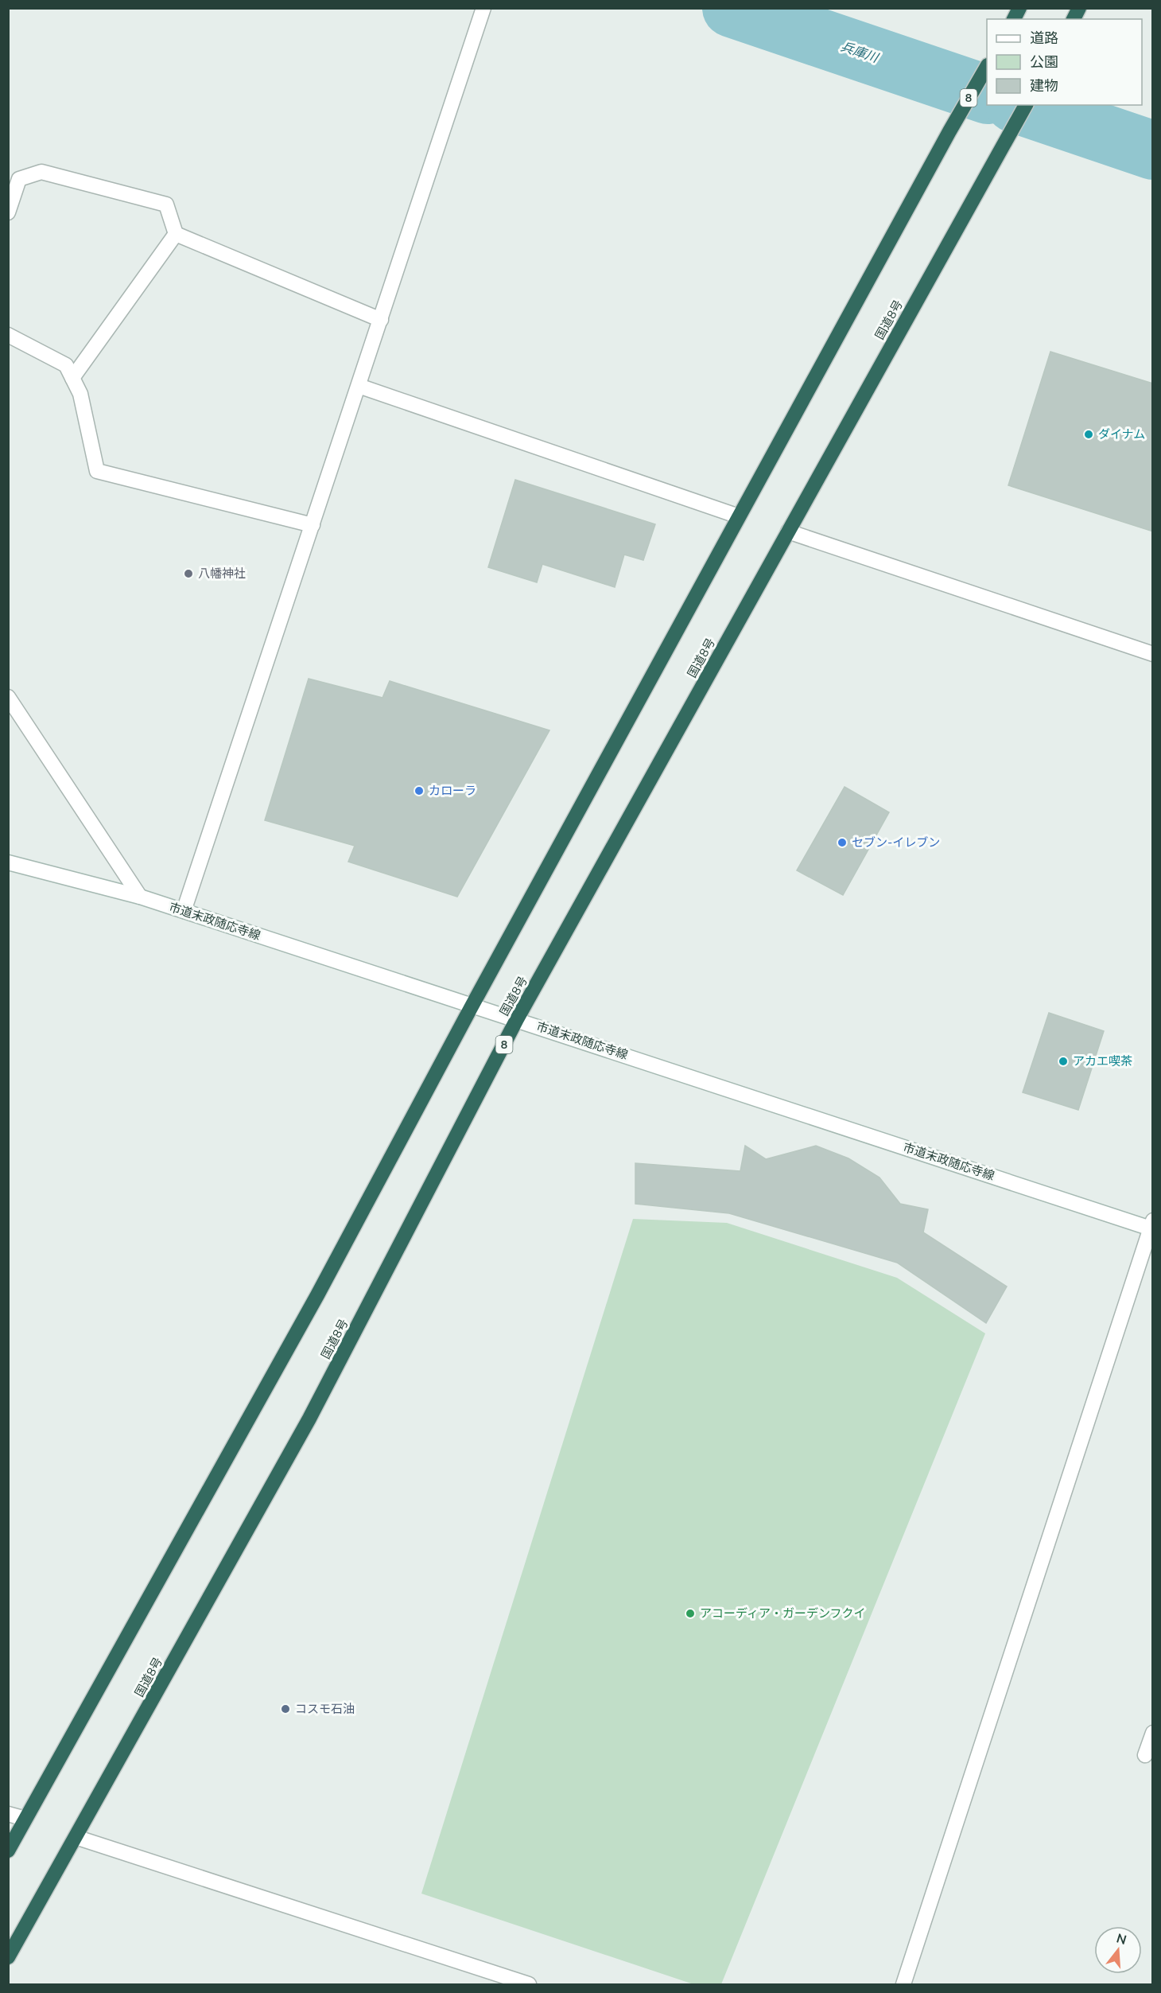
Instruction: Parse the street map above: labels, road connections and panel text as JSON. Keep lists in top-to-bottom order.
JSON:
{
  "streets": {
    "highway": ["8", "国道8号"],
    "street": ["市道末政随応寺線"]
  },
  "crossings": [
    ["8", "市道末政随応寺線"],
    ["国道8号", "市道末政随応寺線"]
  ],
  "water": ["兵庫川"],
  "places": [
    "ダイナム",
    "八幡神社",
    "カローラ",
    "セブン-イレブン",
    "アカエ喫茶",
    "アコーディア・ガーデンフクイ",
    "コスモ石油"
  ],
  "legend": ["道路", "公園", "建物"],
  "north": "top"
}
